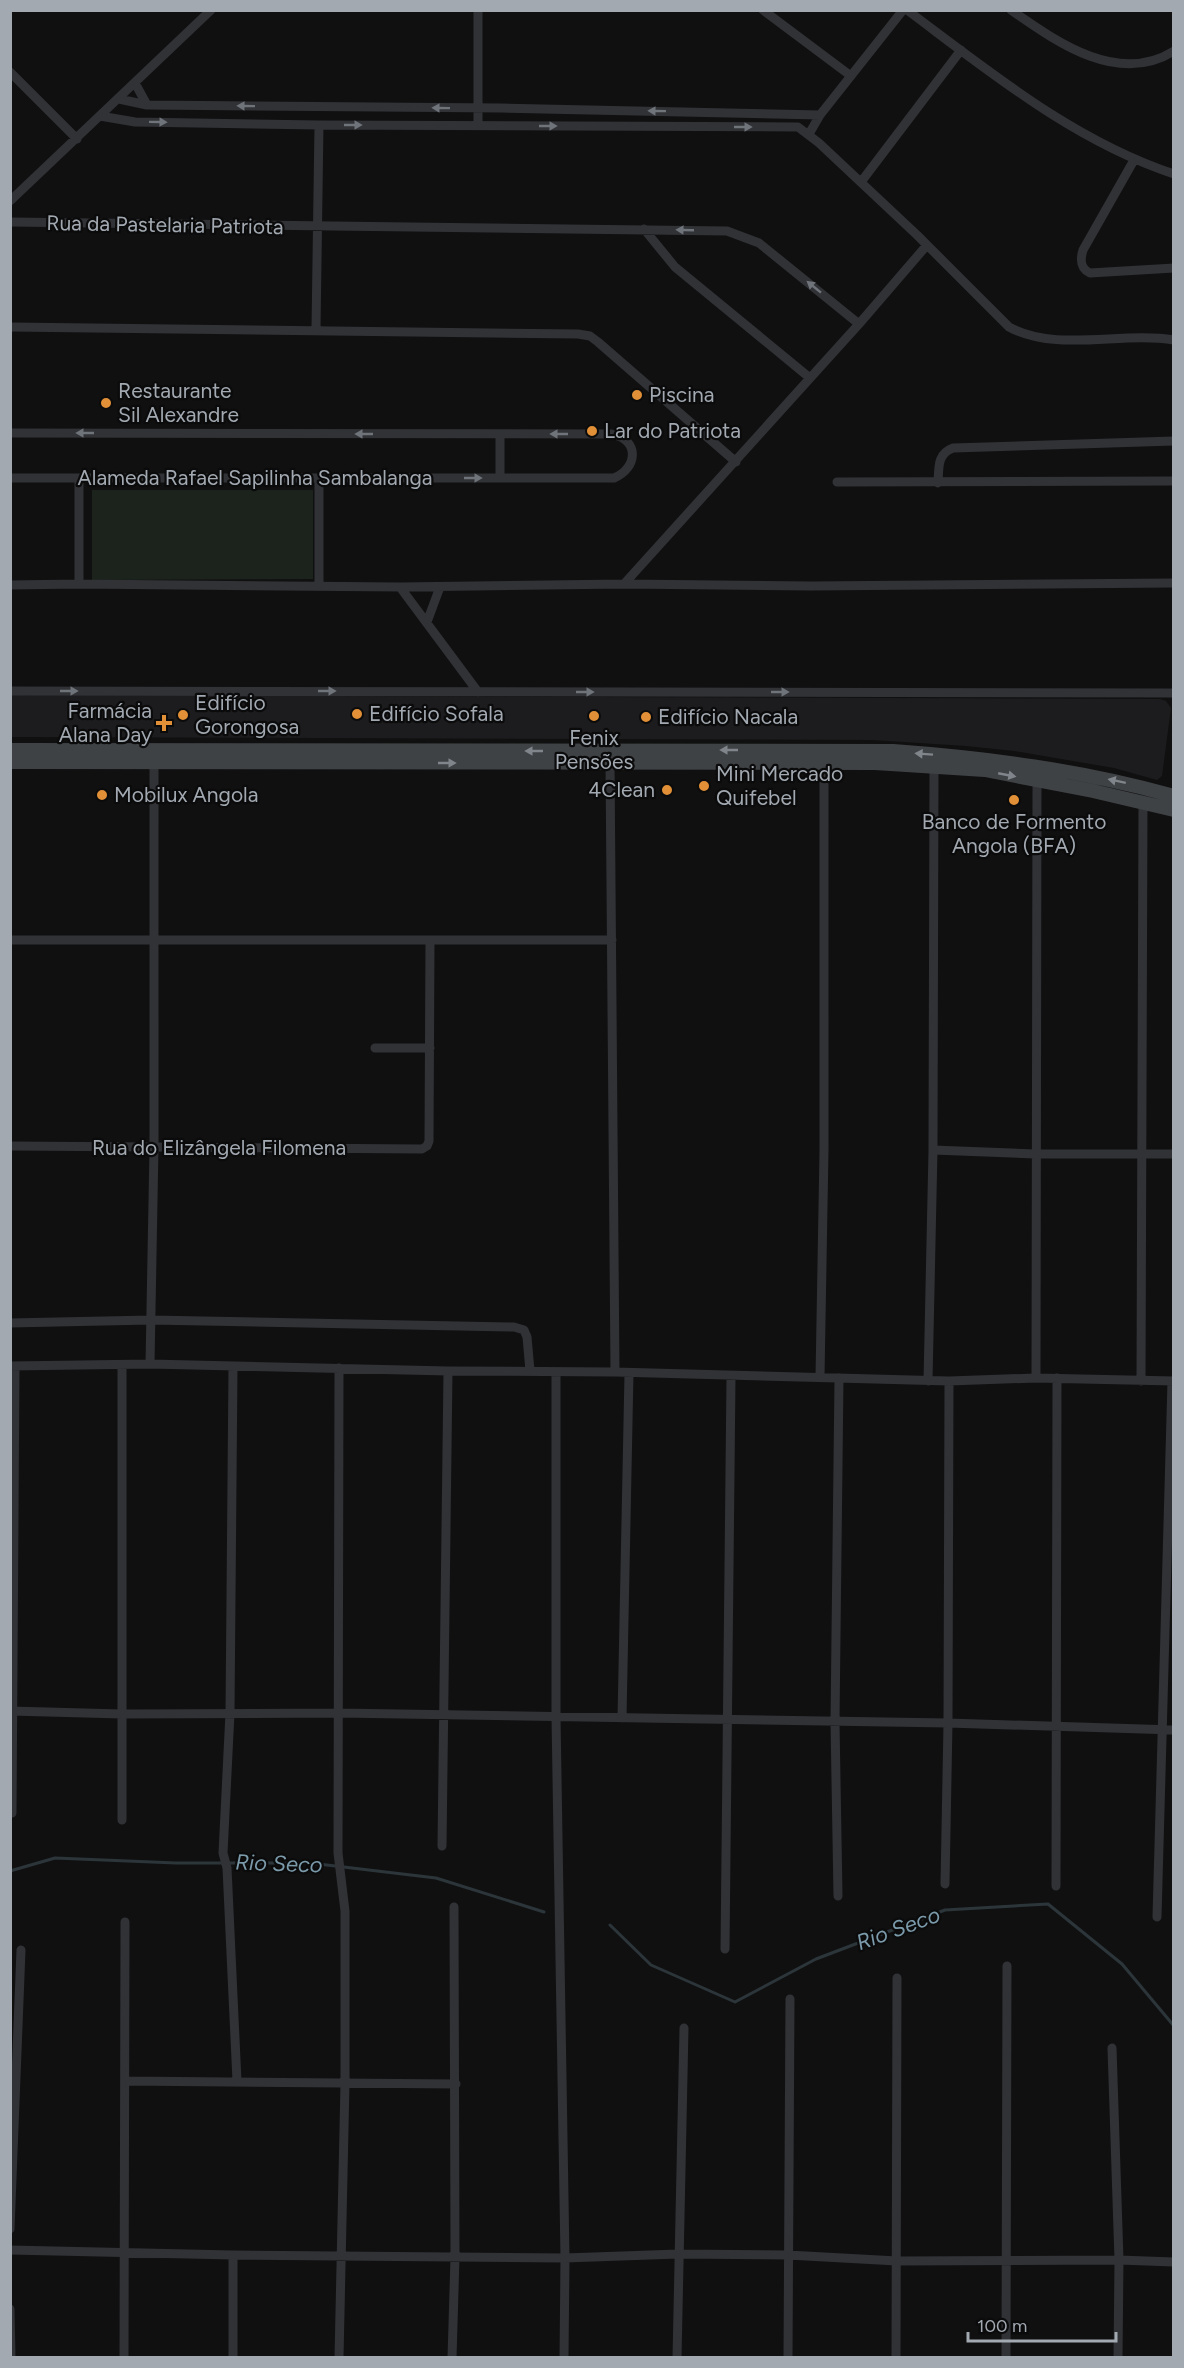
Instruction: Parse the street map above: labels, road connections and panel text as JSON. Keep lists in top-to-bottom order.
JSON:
{
  "streets": {
    "street": ["Rua da Pastelaria Patriota", "Alameda Rafael Sapilinha Sambalanga", "Rua do Elizângela Filomena"]
  },
  "water": ["Rio Seco"],
  "places": {
    "other": [
      "Piscina",
      "Restaurante Sil Alexandre",
      "Lar do Patriota",
      "Edifício Sofala",
      "Edifício Gorongosa",
      "Fenix Pensões",
      "Edifício Nacala",
      "Mini Mercado Quifebel",
      "4Clean",
      "Mobilux Angola",
      "Banco de Formento Angola (BFA)"
    ],
    "health": ["Farmácia Alana Day"]
  },
  "scale_bar": "100 m"
}
